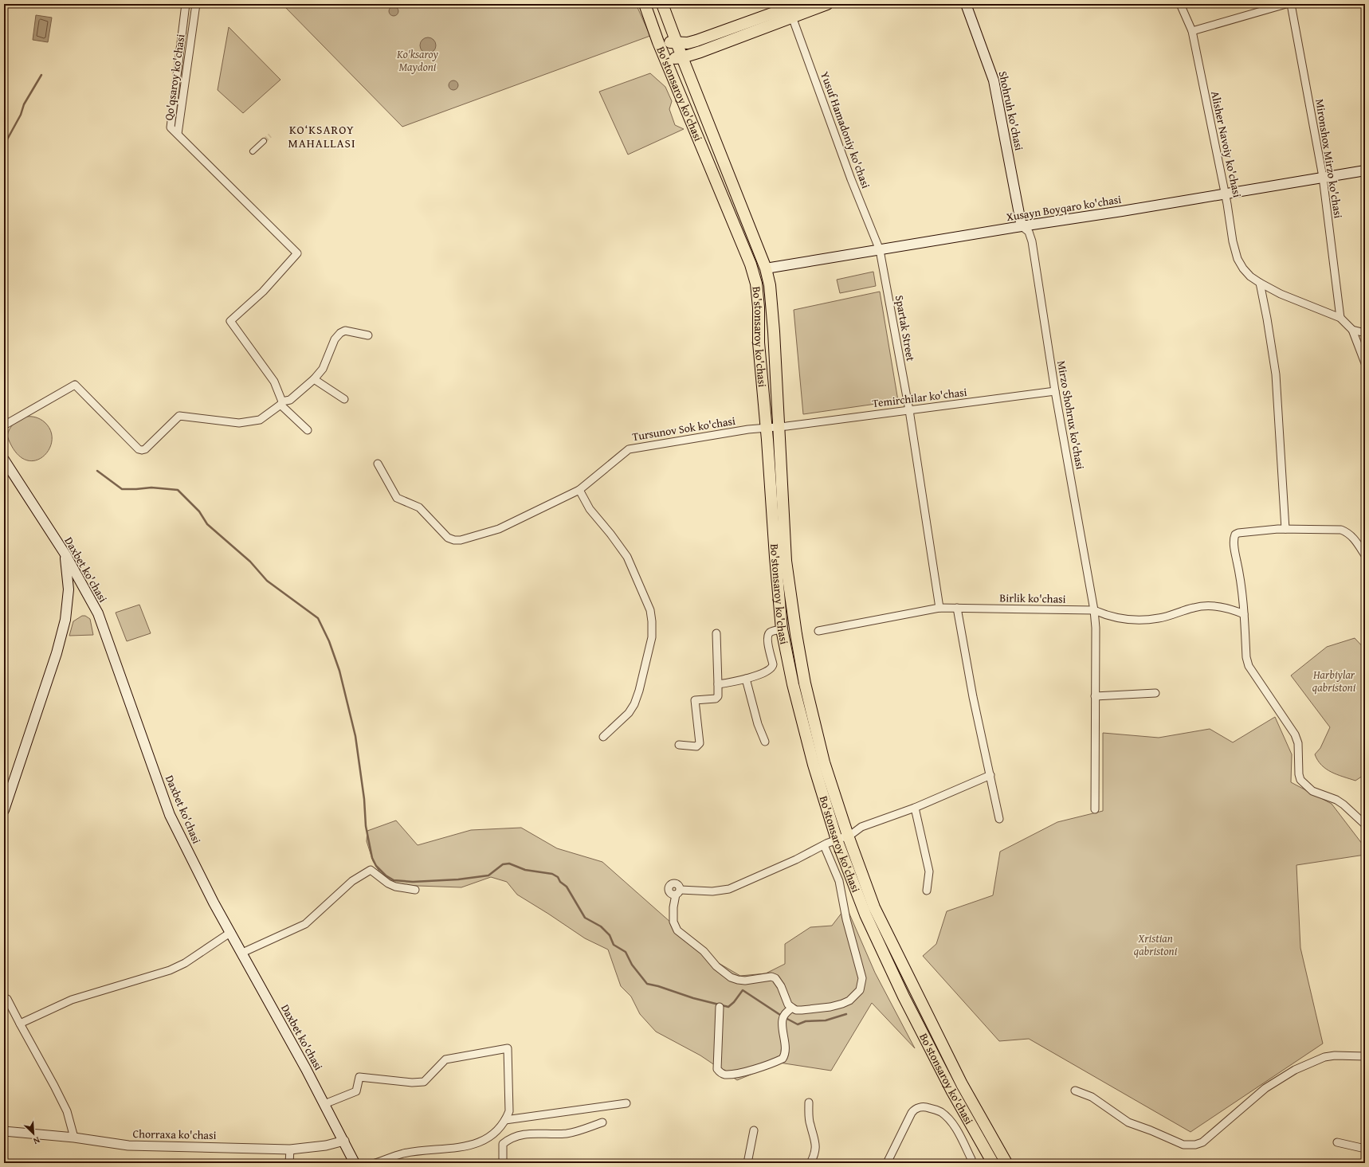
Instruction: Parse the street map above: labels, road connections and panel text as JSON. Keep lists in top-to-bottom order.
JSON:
{
  "streets": {
    "main road": [
      "Bo'stonsaroy ko'chasi",
      "Shohruh ko'chasi",
      "Xusayn Boyqaro ko'chasi",
      "Daxbet ko'chasi"
    ],
    "street": [
      "Qo'qsaroy ko'chasi",
      "Yusuf Hamadoniy ko'chasi",
      "Alisher Navoiy ko'chasi",
      "Mironshox Mirzo ko'chasi",
      "Spartak Street",
      "Temirchilar ko'chasi",
      "Mirzo Shohrux ko'chasi",
      "Tursunov Sok ko'chasi",
      "Birlik ko'chasi",
      "Chorraxa ko'chasi"
    ]
  },
  "crossings": [
    ["Bo'stonsaroy ko'chasi", "Xusayn Boyqaro ko'chasi"],
    ["Bo'stonsaroy ko'chasi", "Temirchilar ko'chasi"],
    ["Bo'stonsaroy ko'chasi", "Tursunov Sok ko'chasi"],
    ["Shohruh ko'chasi", "Xusayn Boyqaro ko'chasi"],
    ["Shohruh ko'chasi", "Mirzo Shohrux ko'chasi"],
    ["Yusuf Hamadoniy ko'chasi", "Xusayn Boyqaro ko'chasi"],
    ["Yusuf Hamadoniy ko'chasi", "Spartak Street"],
    ["Alisher Navoiy ko'chasi", "Mironshox Mirzo ko'chasi"],
    ["Alisher Navoiy ko'chasi", "Xusayn Boyqaro ko'chasi"],
    ["Mironshox Mirzo ko'chasi", "Xusayn Boyqaro ko'chasi"],
    ["Xusayn Boyqaro ko'chasi", "Spartak Street"],
    ["Xusayn Boyqaro ko'chasi", "Mirzo Shohrux ko'chasi"],
    ["Spartak Street", "Temirchilar ko'chasi"],
    ["Spartak Street", "Birlik ko'chasi"],
    ["Temirchilar ko'chasi", "Mirzo Shohrux ko'chasi"],
    ["Temirchilar ko'chasi", "Tursunov Sok ko'chasi"],
    ["Mirzo Shohrux ko'chasi", "Birlik ko'chasi"],
    ["Daxbet ko'chasi", "Chorraxa ko'chasi"]
  ],
  "districts": ["KO‘KSAROY MAHALLASI"],
  "parks": ["Ko'ksaroy Maydoni", "Harbiylar qabristoni", "Xristian qabristoni"],
  "north": "bottom right"
}
